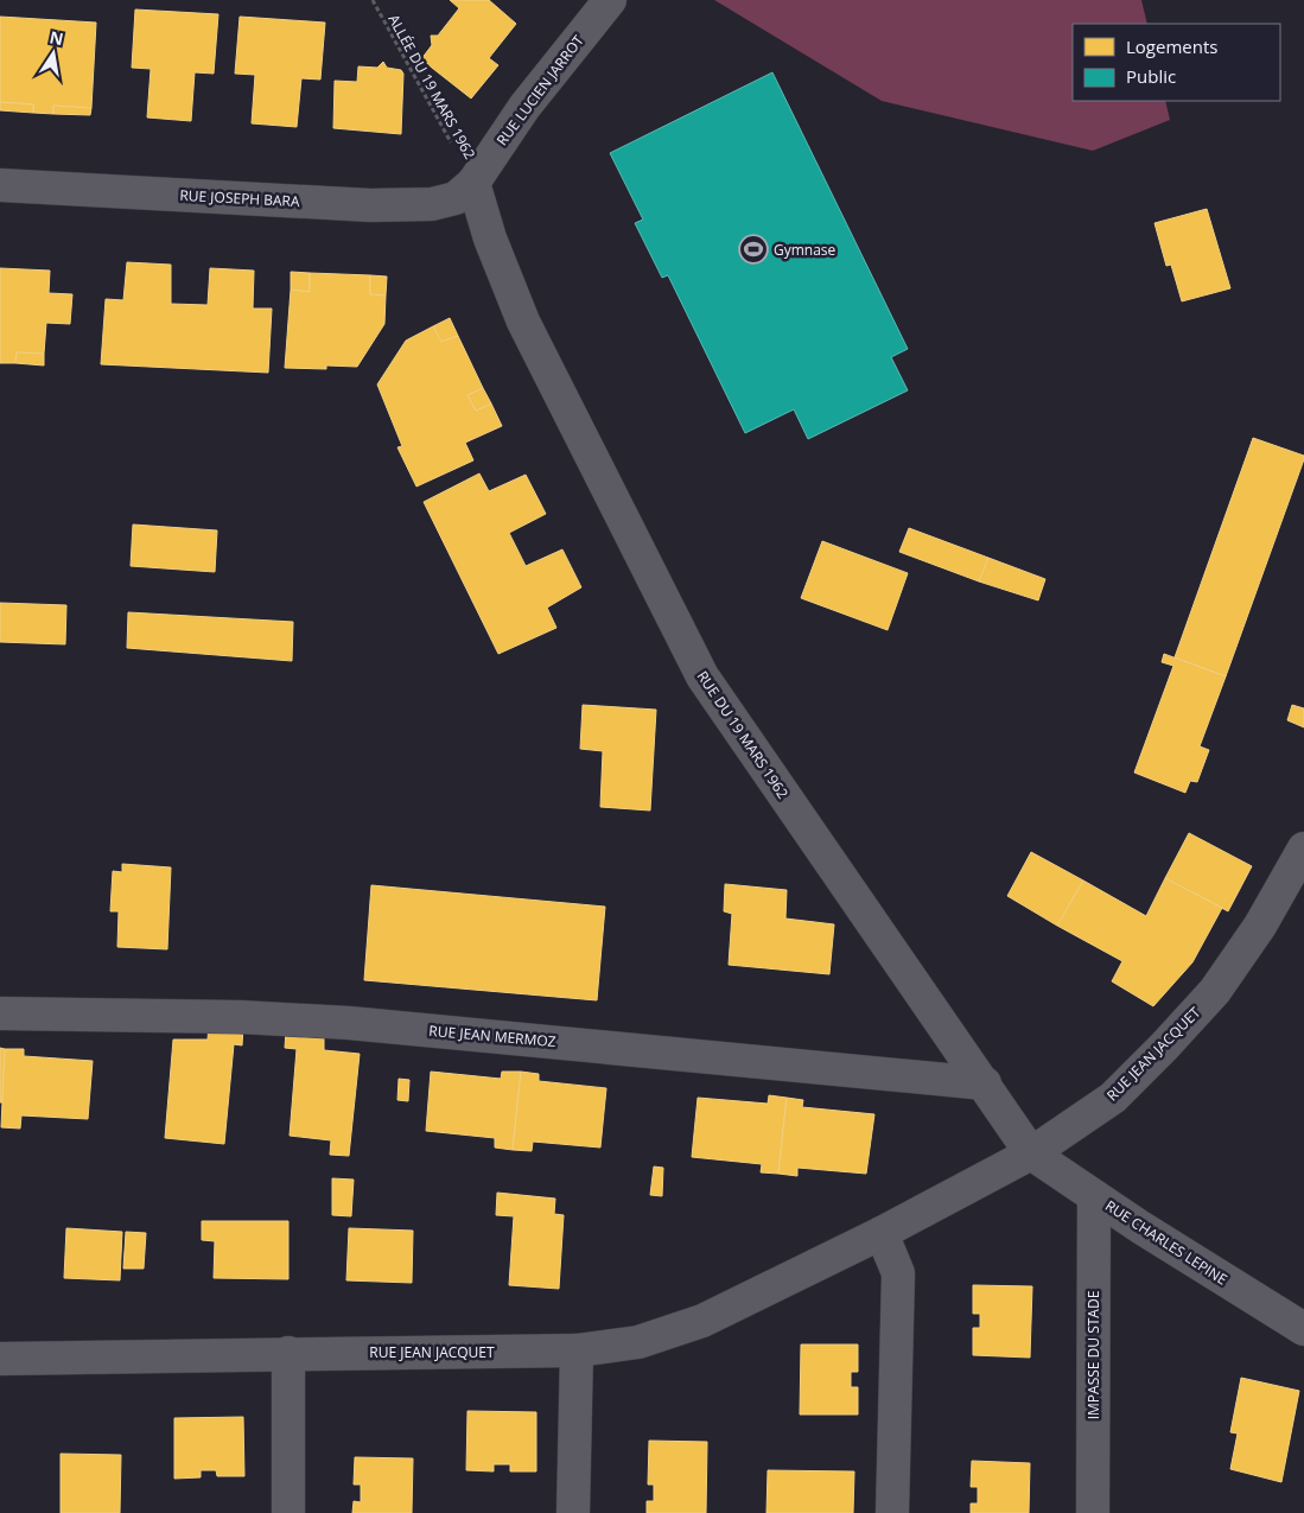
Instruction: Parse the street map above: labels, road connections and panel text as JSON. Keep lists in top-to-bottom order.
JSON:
{
  "streets": {
    "street": [
      "RUE LUCIEN JARROT",
      "RUE JOSEPH BARA",
      "RUE DU 19 MARS 1962",
      "RUE JEAN MERMOZ",
      "RUE JEAN JACQUET",
      "RUE CHARLES LEPINE",
      "IMPASSE DU STADE"
    ],
    "path": ["ALLÉE DU 19 MARS 1962"]
  },
  "crossings": [
    ["ALLÉE DU 19 MARS 1962", "RUE LUCIEN JARROT"],
    ["ALLÉE DU 19 MARS 1962", "RUE JOSEPH BARA"],
    ["ALLÉE DU 19 MARS 1962", "RUE DU 19 MARS 1962"],
    ["RUE LUCIEN JARROT", "RUE JOSEPH BARA"],
    ["RUE LUCIEN JARROT", "RUE DU 19 MARS 1962"],
    ["RUE JOSEPH BARA", "RUE DU 19 MARS 1962"],
    ["RUE DU 19 MARS 1962", "RUE JEAN MERMOZ"],
    ["RUE DU 19 MARS 1962", "RUE JEAN JACQUET"],
    ["RUE DU 19 MARS 1962", "RUE CHARLES LEPINE"],
    ["RUE JEAN JACQUET", "RUE CHARLES LEPINE"],
    ["RUE CHARLES LEPINE", "IMPASSE DU STADE"]
  ],
  "places": {
    "sports": ["Gymnase"]
  },
  "legend": ["Logements", "Public"],
  "north": "top"
}
